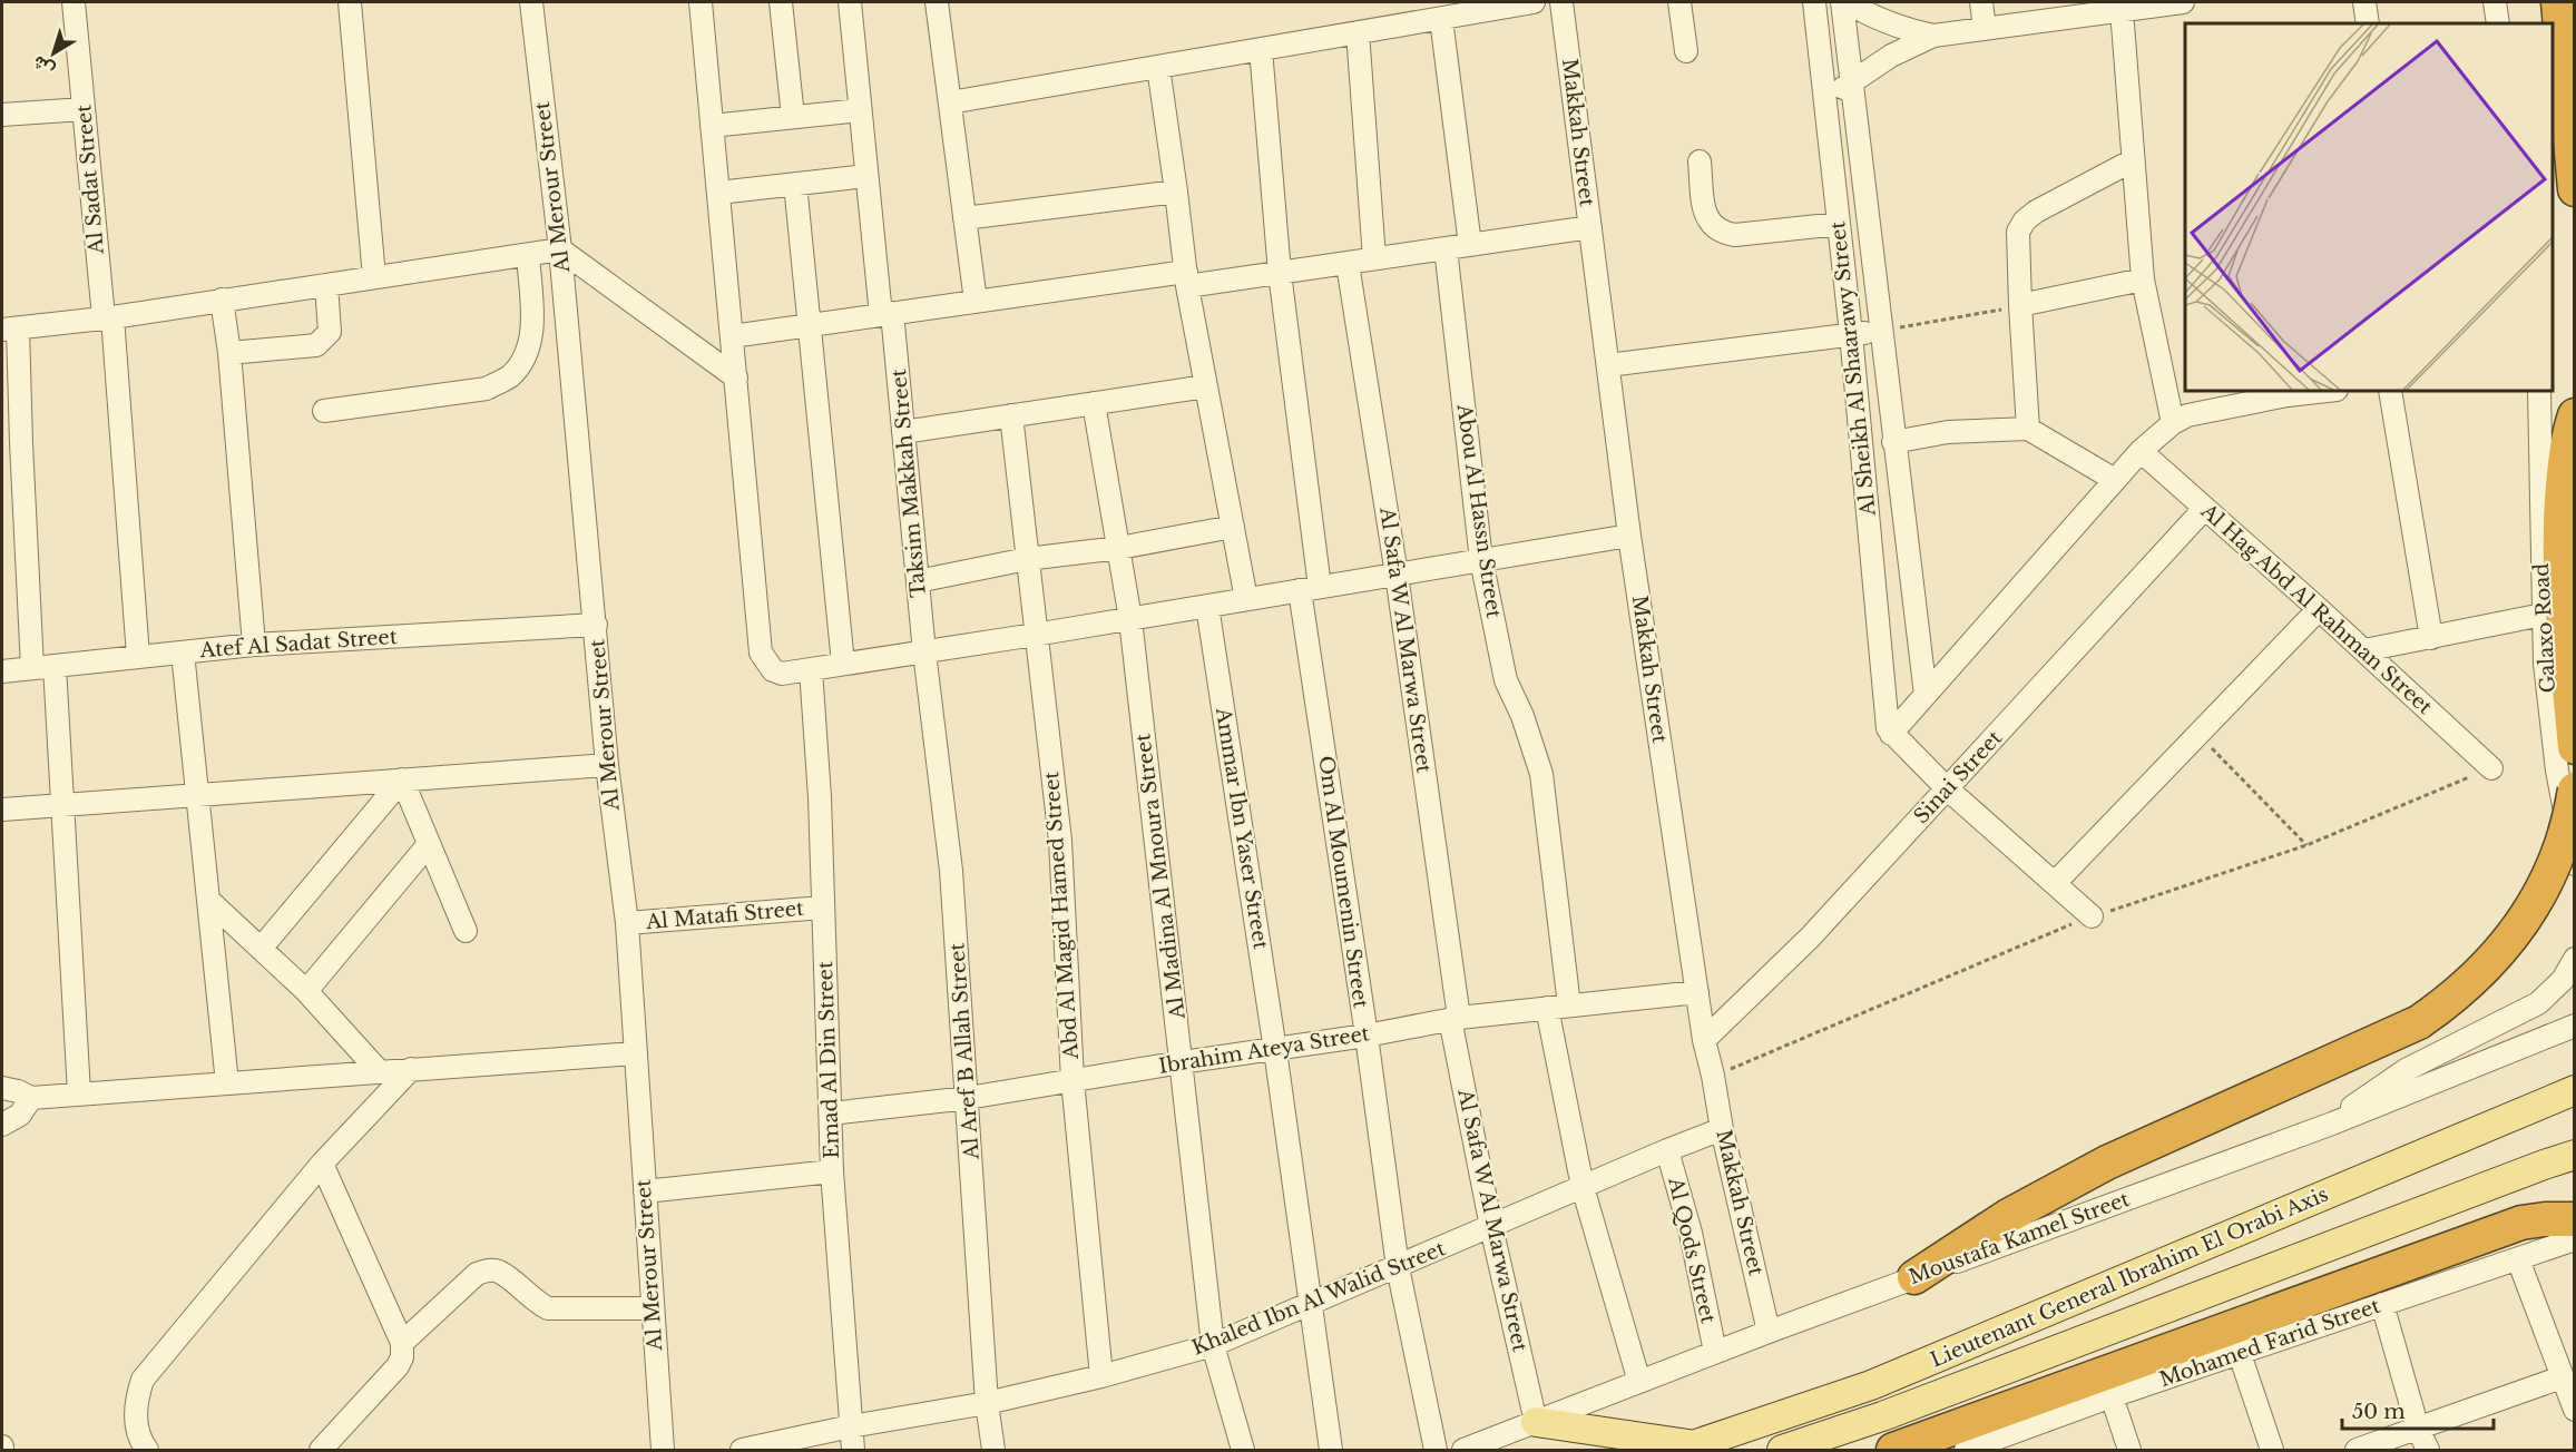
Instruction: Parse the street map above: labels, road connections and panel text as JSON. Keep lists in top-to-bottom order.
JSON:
{
  "streets": {
    "main road": ["Lieutenant General Ibrahim El Orabi Axis"],
    "street": [
      "Makkah Street",
      "Al Sadat Street",
      "Al Merour Street",
      "Al Sheikh Al Shaarawy Street",
      "Taksim Makkah Street",
      "Abou Al Hassn Street",
      "Al Hag Abd Al Rahman Street",
      "Galaxo Road",
      "Al Safa W Al Marwa Street",
      "Atef Al Sadat Street",
      "Sinai Street",
      "Ammar Ibn Yaser Street",
      "Al Madina Al Mnoura Street",
      "Om Al Moumenin Street",
      "Al Matafi Street",
      "Abd Al Magid Hamed Street",
      "Ibrahim Ateya Street",
      "Al Aref B Allah Street",
      "Emad Al Din Street",
      "Moustafa Kamel Street",
      "Al Qods Street",
      "Khaled Ibn Al Walid Street",
      "Mohamed Farid Street"
    ]
  },
  "crossings": [
    ["Makkah Street", "Sinai Street"],
    ["Makkah Street", "Ibrahim Ateya Street"],
    ["Makkah Street", "Moustafa Kamel Street"],
    ["Makkah Street", "Khaled Ibn Al Walid Street"],
    ["Al Sadat Street", "Atef Al Sadat Street"],
    ["Al Merour Street", "Atef Al Sadat Street"],
    ["Al Merour Street", "Al Matafi Street"],
    ["Taksim Makkah Street", "Al Aref B Allah Street"],
    ["Abou Al Hassn Street", "Ibrahim Ateya Street"],
    ["Al Hag Abd Al Rahman Street", "Sinai Street"],
    ["Al Safa W Al Marwa Street", "Ibrahim Ateya Street"],
    ["Al Safa W Al Marwa Street", "Moustafa Kamel Street"],
    ["Al Safa W Al Marwa Street", "Khaled Ibn Al Walid Street"],
    ["Ammar Ibn Yaser Street", "Ibrahim Ateya Street"],
    ["Ammar Ibn Yaser Street", "Khaled Ibn Al Walid Street"],
    ["Al Madina Al Mnoura Street", "Ibrahim Ateya Street"],
    ["Al Madina Al Mnoura Street", "Khaled Ibn Al Walid Street"],
    ["Om Al Moumenin Street", "Ibrahim Ateya Street"],
    ["Om Al Moumenin Street", "Khaled Ibn Al Walid Street"],
    ["Al Matafi Street", "Emad Al Din Street"],
    ["Abd Al Magid Hamed Street", "Ibrahim Ateya Street"],
    ["Abd Al Magid Hamed Street", "Khaled Ibn Al Walid Street"],
    ["Ibrahim Ateya Street", "Al Aref B Allah Street"],
    ["Ibrahim Ateya Street", "Emad Al Din Street"],
    ["Al Aref B Allah Street", "Khaled Ibn Al Walid Street"],
    ["Emad Al Din Street", "Khaled Ibn Al Walid Street"],
    ["Moustafa Kamel Street", "Al Qods Street"],
    ["Al Qods Street", "Khaled Ibn Al Walid Street"]
  ],
  "scale_bar": "50 m",
  "north": "bottom left"
}
